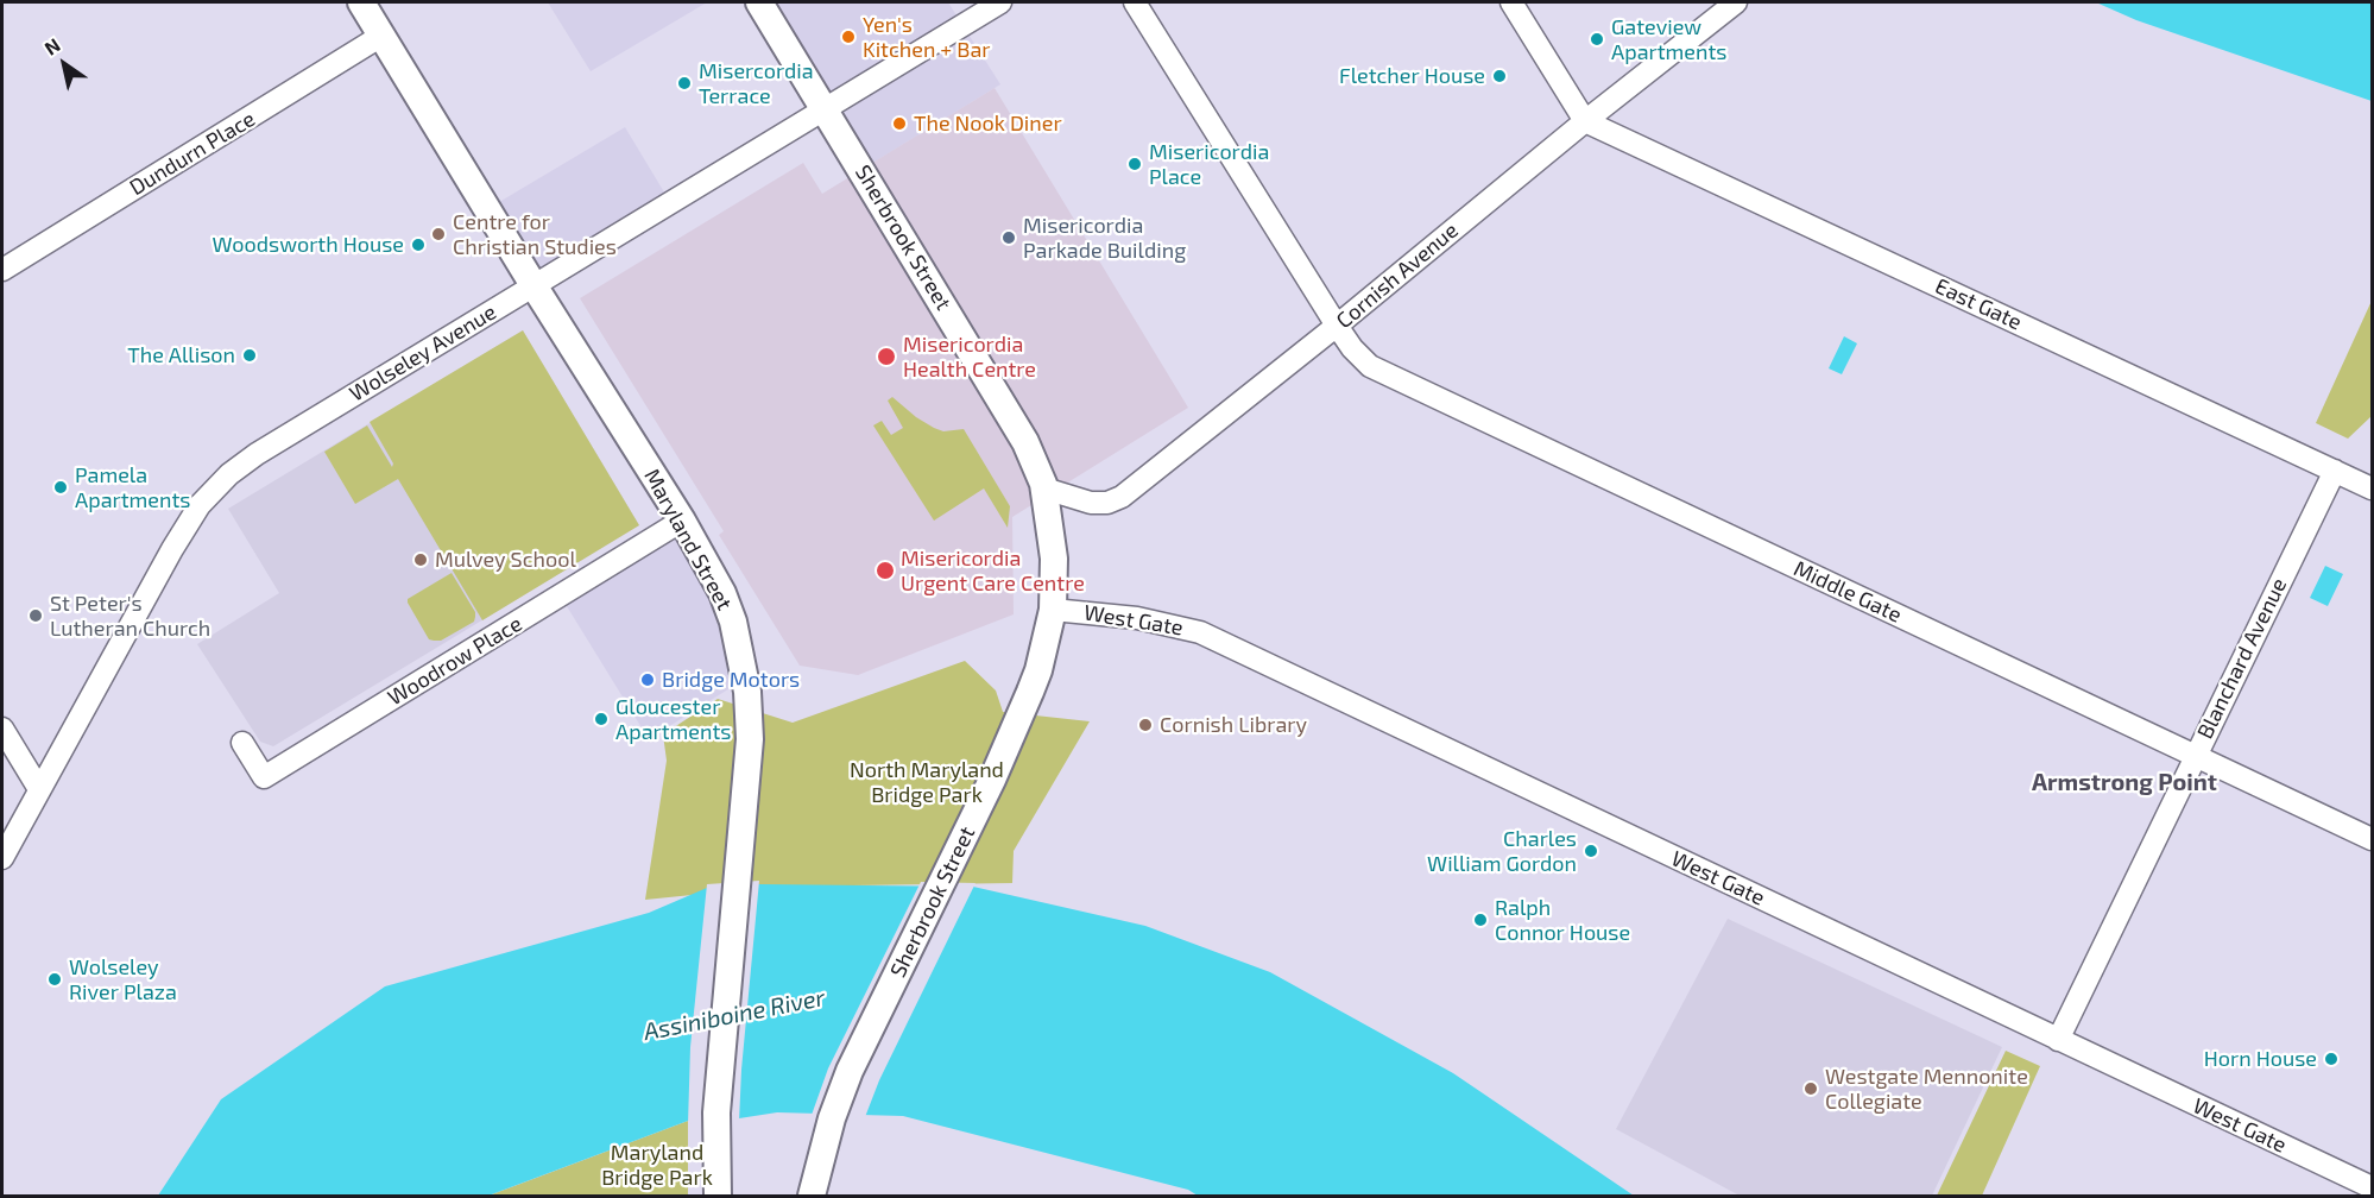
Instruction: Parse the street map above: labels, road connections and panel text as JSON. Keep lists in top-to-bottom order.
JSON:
{
  "streets": {
    "main road": ["Sherbrook Street", "Maryland Street"],
    "street": [
      "Dundurn Place",
      "Cornish Avenue",
      "East Gate",
      "Wolseley Avenue",
      "Middle Gate",
      "West Gate",
      "Blanchard Avenue",
      "Woodrow Place"
    ]
  },
  "crossings": [
    ["Dundurn Place", "Maryland Street"],
    ["Sherbrook Street", "Cornish Avenue"],
    ["Sherbrook Street", "Wolseley Avenue"],
    ["Sherbrook Street", "West Gate"],
    ["Cornish Avenue", "East Gate"],
    ["Cornish Avenue", "Middle Gate"],
    ["East Gate", "Blanchard Avenue"],
    ["Wolseley Avenue", "Maryland Street"],
    ["Maryland Street", "Woodrow Place"],
    ["Middle Gate", "Blanchard Avenue"],
    ["West Gate", "Blanchard Avenue"]
  ],
  "districts": ["Armstrong Point"],
  "water": ["Assiniboine River"],
  "parks": ["North Maryland Bridge Park", "Maryland Bridge Park"],
  "places": [
    "Yen's Kitchen + Bar",
    "Gateview Apartments",
    "Fletcher House",
    "Misercordia Terrace",
    "The Nook Diner",
    "Misericordia Place",
    "Centre for Christian Studies",
    "Misericordia Parkade Building",
    "Woodsworth House",
    "The Allison",
    "Misericordia Health Centre",
    "Pamela Apartments",
    "Mulvey School",
    "Misericordia Urgent Care Centre",
    "St Peter's Lutheran Church",
    "Bridge Motors",
    "Gloucester Apartments",
    "Cornish Library",
    "Charles William Gordon",
    "Ralph Connor House",
    "Wolseley River Plaza",
    "Horn House",
    "Westgate Mennonite Collegiate"
  ],
  "north": "top left"
}
